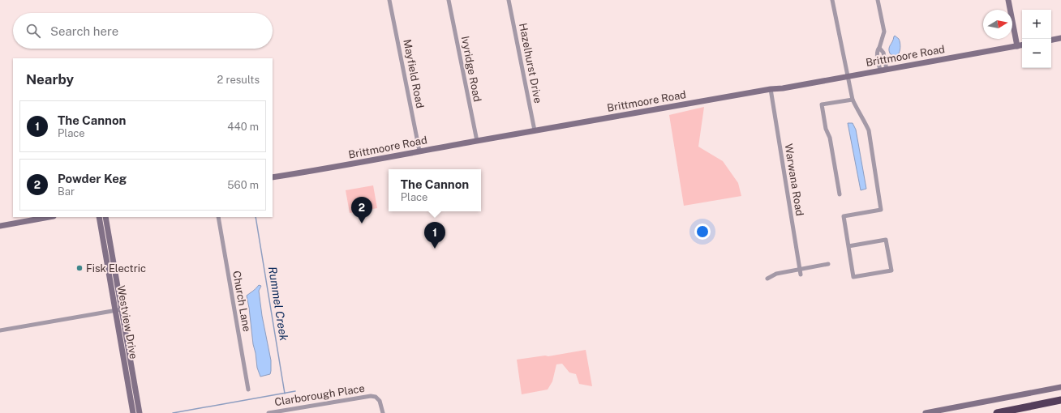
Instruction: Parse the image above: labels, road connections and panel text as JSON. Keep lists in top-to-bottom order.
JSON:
{
  "streets": {
    "main road": ["Brittmoore Road", "Westview Drive"],
    "street": [
      "Hazelhurst Drive",
      "Ivyridge Road",
      "Mayfield Road",
      "Warwana Road",
      "Church Lane",
      "Clarborough Place"
    ]
  },
  "crossings": [
    ["Brittmoore Road", "Hazelhurst Drive"],
    ["Brittmoore Road", "Ivyridge Road"],
    ["Brittmoore Road", "Mayfield Road"],
    ["Brittmoore Road", "Warwana Road"]
  ],
  "water": ["Rummel Creek"],
  "places": ["Fisk Electric"],
  "north": "right",
  "page": {
    "map_buttons": ["+", "−"],
    "search": "Search here",
    "heading": ["Nearby", "2 results"],
    "list": [
      {
        "mark": "1",
        "name": "The Cannon",
        "note": "Place",
        "value": "440 m"
      },
      {
        "mark": "2",
        "name": "Powder Keg",
        "note": "Bar",
        "value": "560 m"
      }
    ],
    "popup": ["The Cannon", "Place"],
    "pins": ["2", "1"]
  }
}
